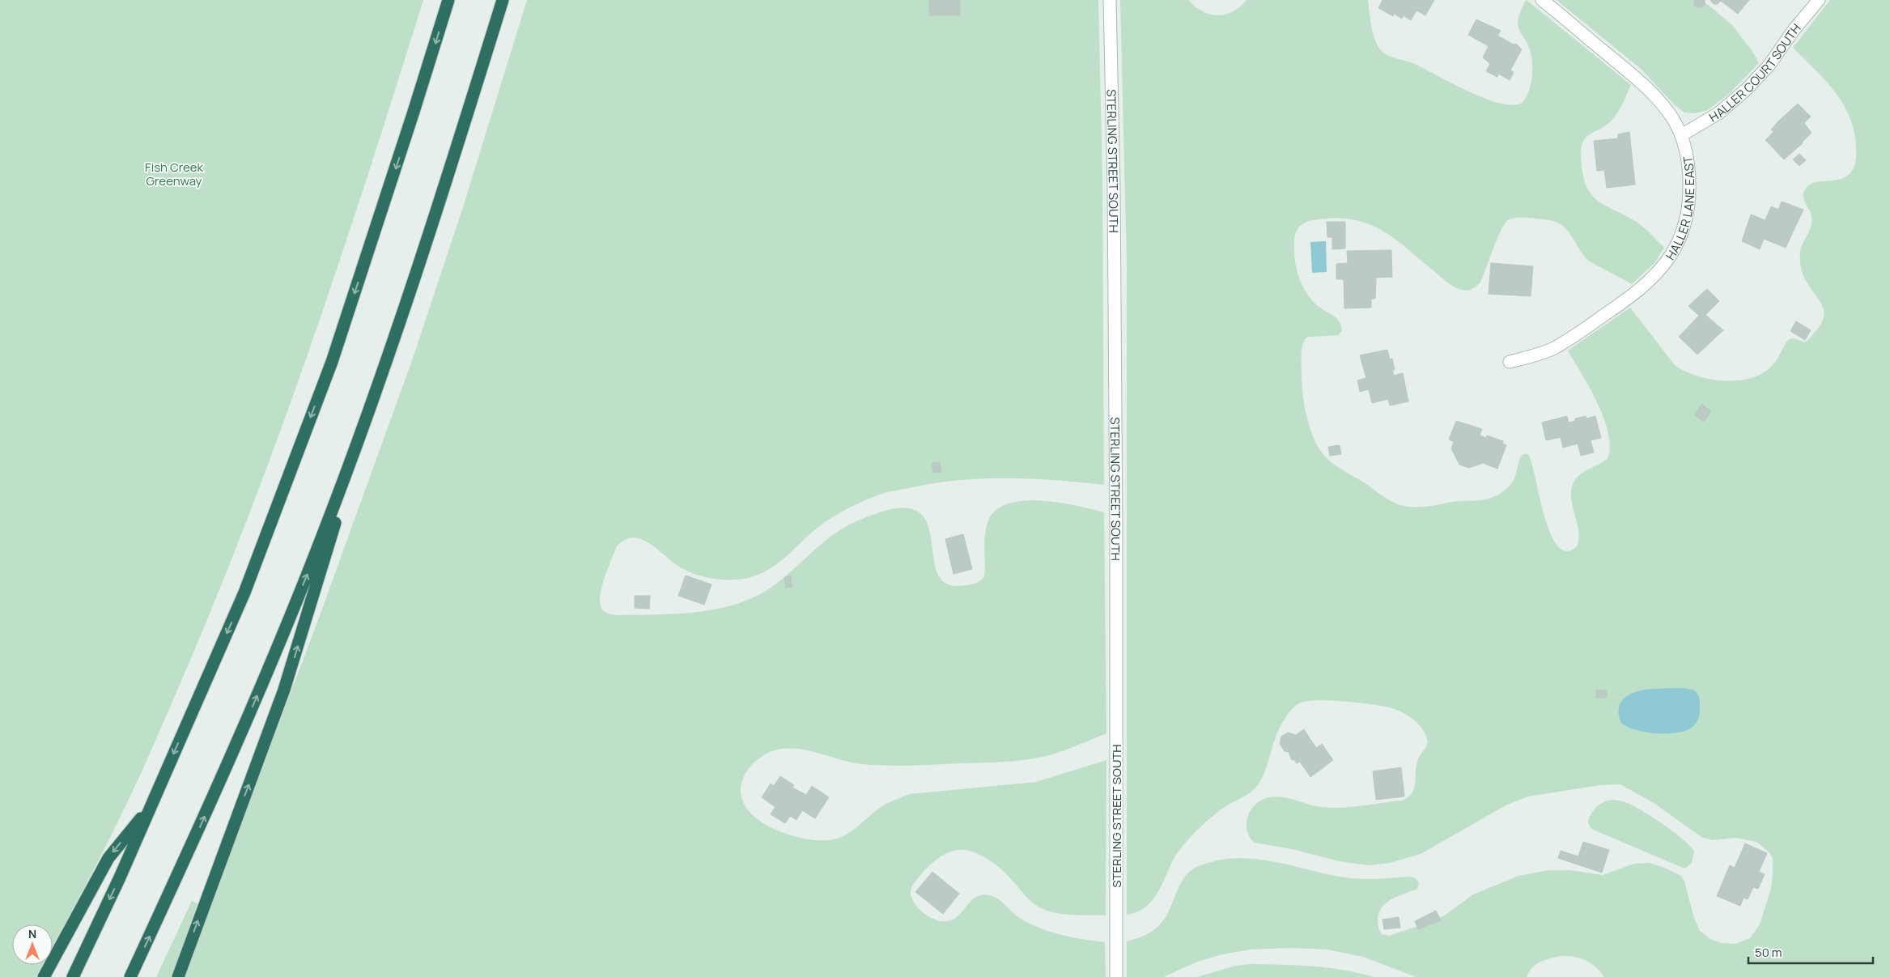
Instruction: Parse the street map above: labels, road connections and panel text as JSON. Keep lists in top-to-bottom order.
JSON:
{
  "streets": {
    "street": ["HALLER COURT SOUTH", "STERLING STREET SOUTH", "HALLER LANE EAST"]
  },
  "crossings": [
    ["HALLER COURT SOUTH", "HALLER LANE EAST"]
  ],
  "parks": ["Fish Creek Greenway"],
  "scale_bar": "50 m",
  "north": "top"
}
